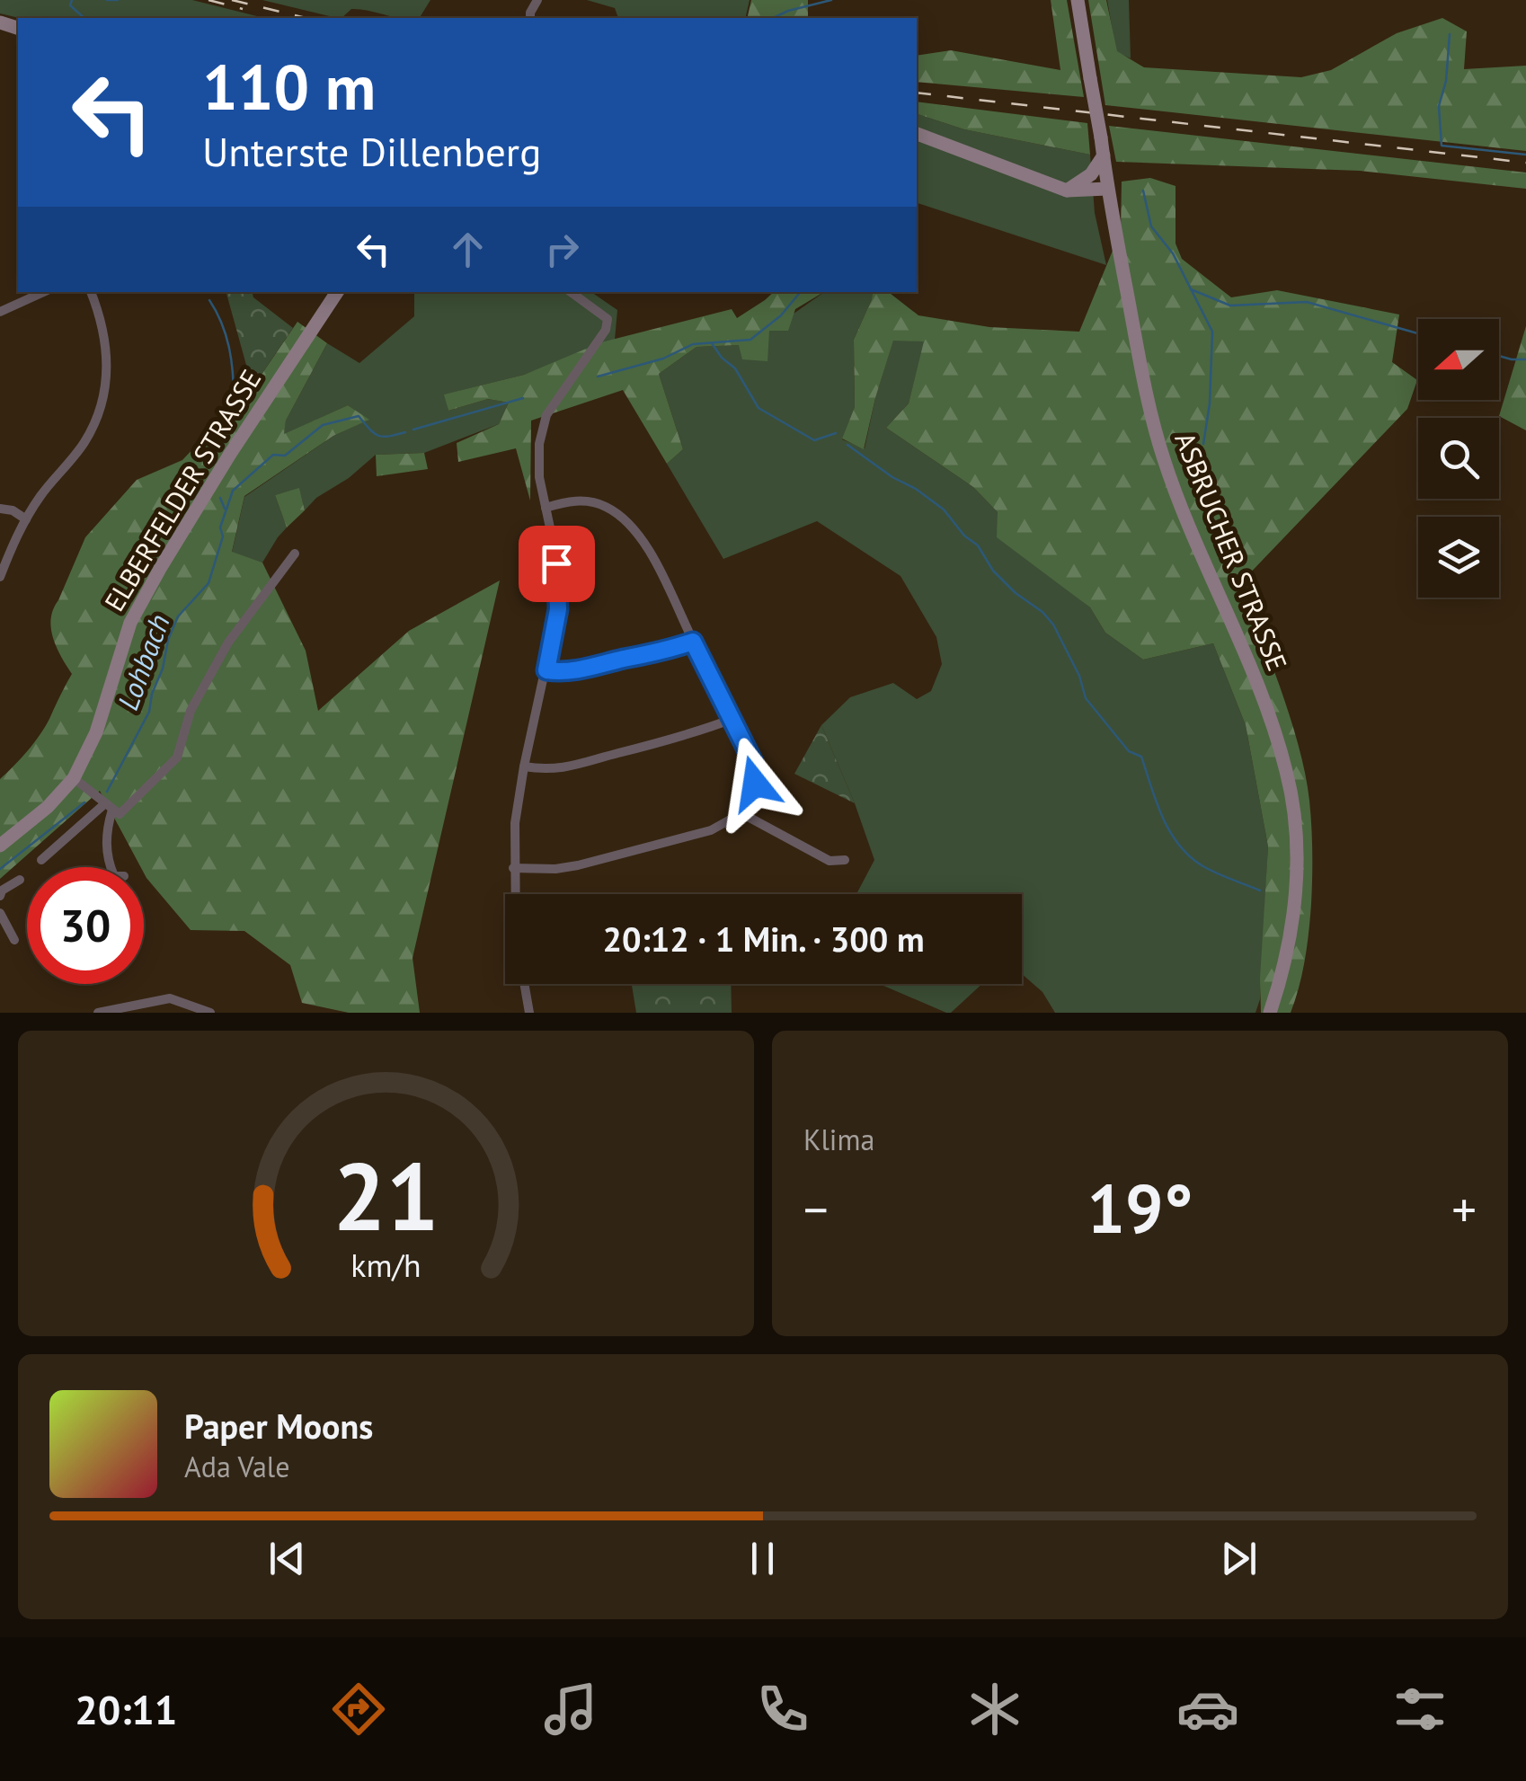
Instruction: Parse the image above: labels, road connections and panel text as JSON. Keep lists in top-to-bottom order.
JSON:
{
  "streets": {
    "main road": ["ELBERFELDER STRASSE", "ASBRUCHER STRASSE"]
  },
  "water": ["Lohbach"],
  "north": "left",
  "page": {
    "turn": ["110 m", "Unterste Dillenberg"],
    "limit": "30",
    "trip": "20:12 · 1 Min. · 300 m",
    "tile": "Klima",
    "heat": ["−", "19°", "+"],
    "song": ["Paper Moons", "Ada Vale"],
    "tabs": "20:11",
    "gauge": ["21", "km/h"]
  }
}
